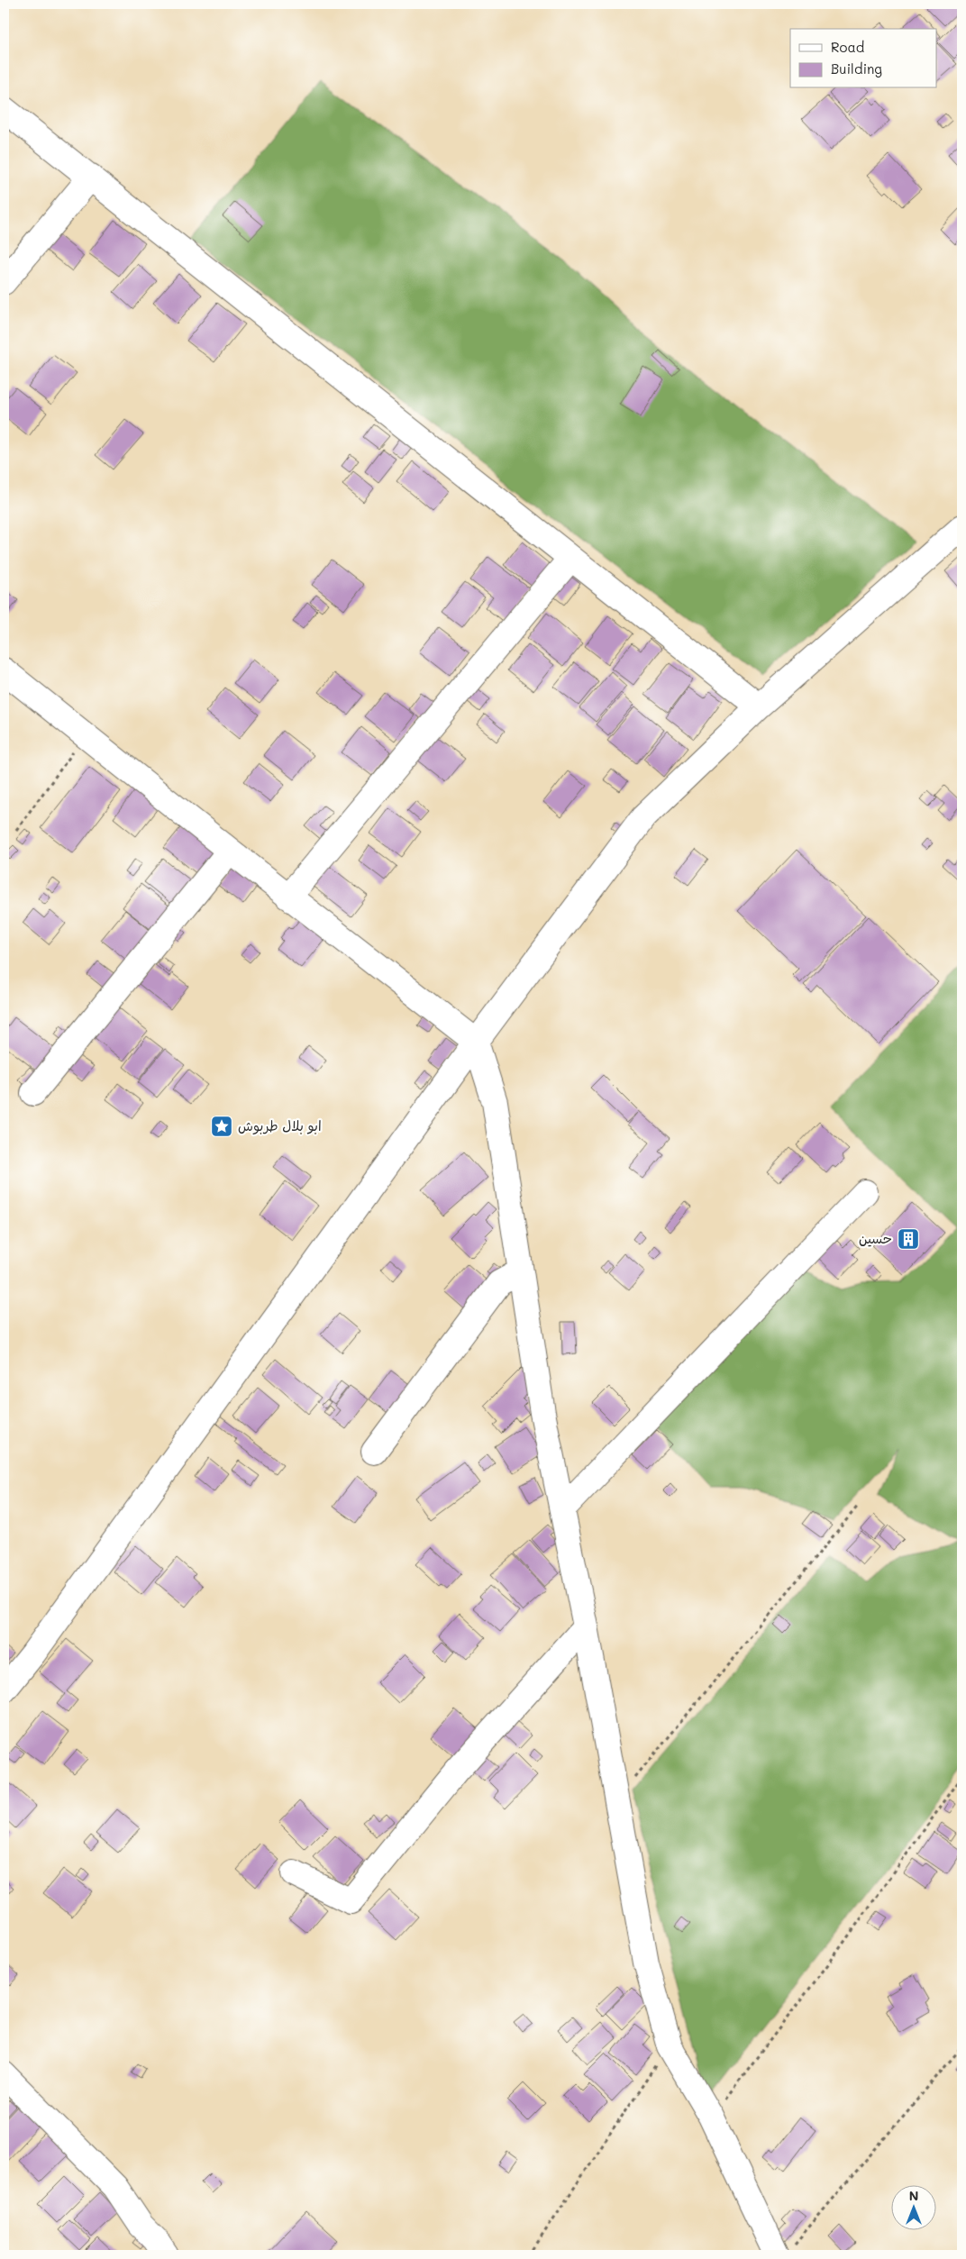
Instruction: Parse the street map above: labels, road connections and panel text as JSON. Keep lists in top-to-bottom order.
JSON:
{
  "places": {
    "place": ["ابو بلال طربوش"],
    "building": ["حسين"]
  },
  "legend": ["Road", "Building"],
  "north": "top"
}
